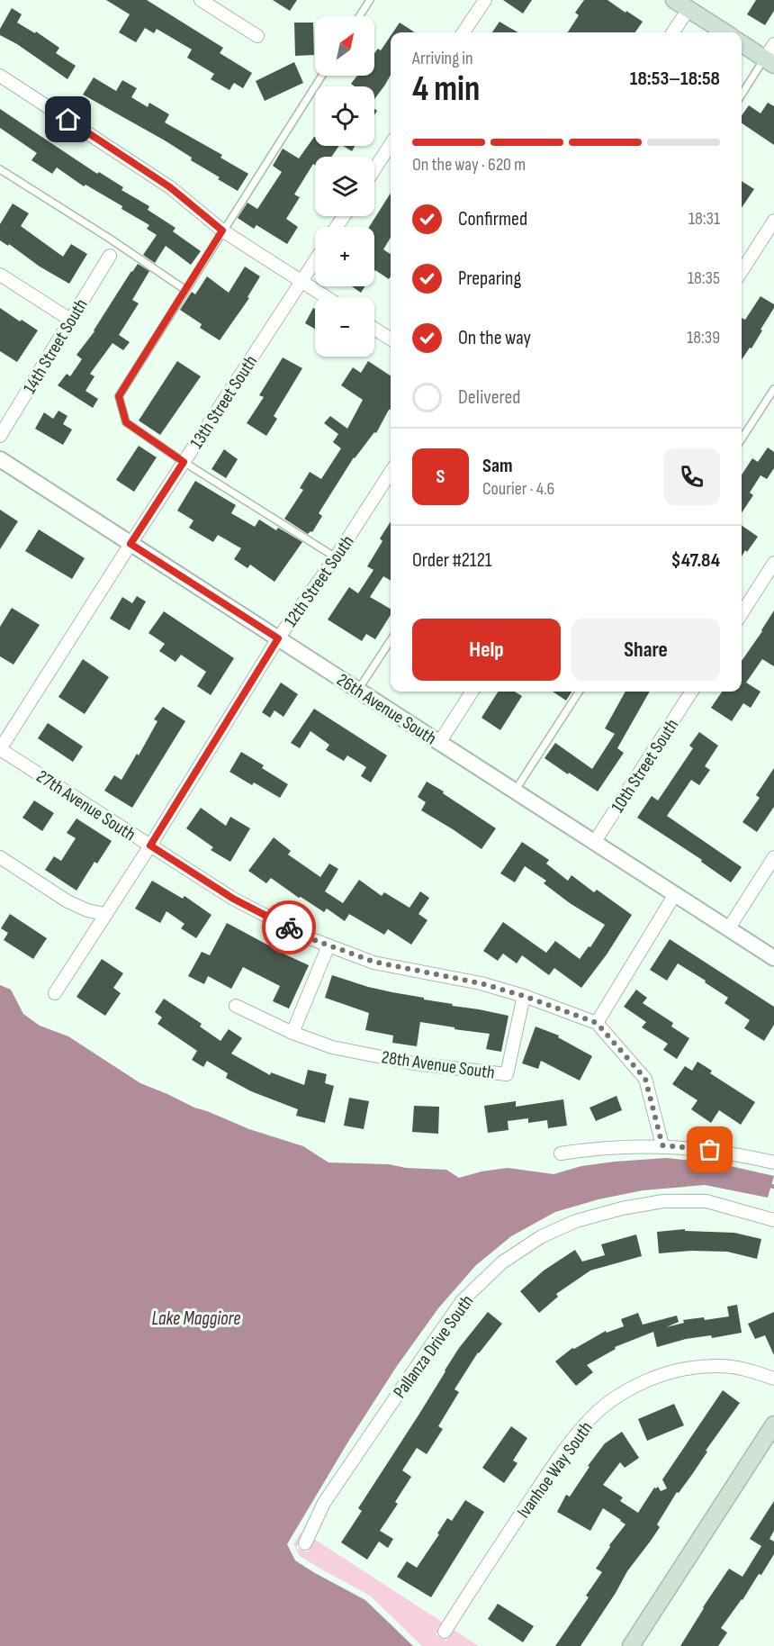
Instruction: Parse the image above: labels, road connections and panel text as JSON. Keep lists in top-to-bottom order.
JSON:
{
  "streets": {
    "street": [
      "14th Street South",
      "13th Street South",
      "12th Street South",
      "26th Avenue South",
      "10th Street South",
      "27th Avenue South",
      "28th Avenue South",
      "Pallanza Drive South",
      "Ivanhoe Way South"
    ]
  },
  "crossings": [
    ["13th Street South", "26th Avenue South"],
    ["13th Street South", "27th Avenue South"],
    ["12th Street South", "26th Avenue South"],
    ["12th Street South", "27th Avenue South"],
    ["26th Avenue South", "10th Street South"],
    ["27th Avenue South", "28th Avenue South"]
  ],
  "water": ["Lake Maggiore"],
  "north": "top right",
  "page": {
    "map_buttons": ["+", "−"],
    "heading": ["4 min", "Arriving in", "18:53–18:58"],
    "panel": [
      "Sam",
      "Courier · 4.6",
      "Order #2121",
      "$47.84"
    ],
    "bar": "On the way · 620 m",
    "list": [
      ["Confirmed", "18:31"],
      ["Preparing", "18:35"],
      ["On the way", "18:39"],
      "Delivered"
    ],
    "round": "S",
    "buttons": ["Help", "Share"]
  }
}
